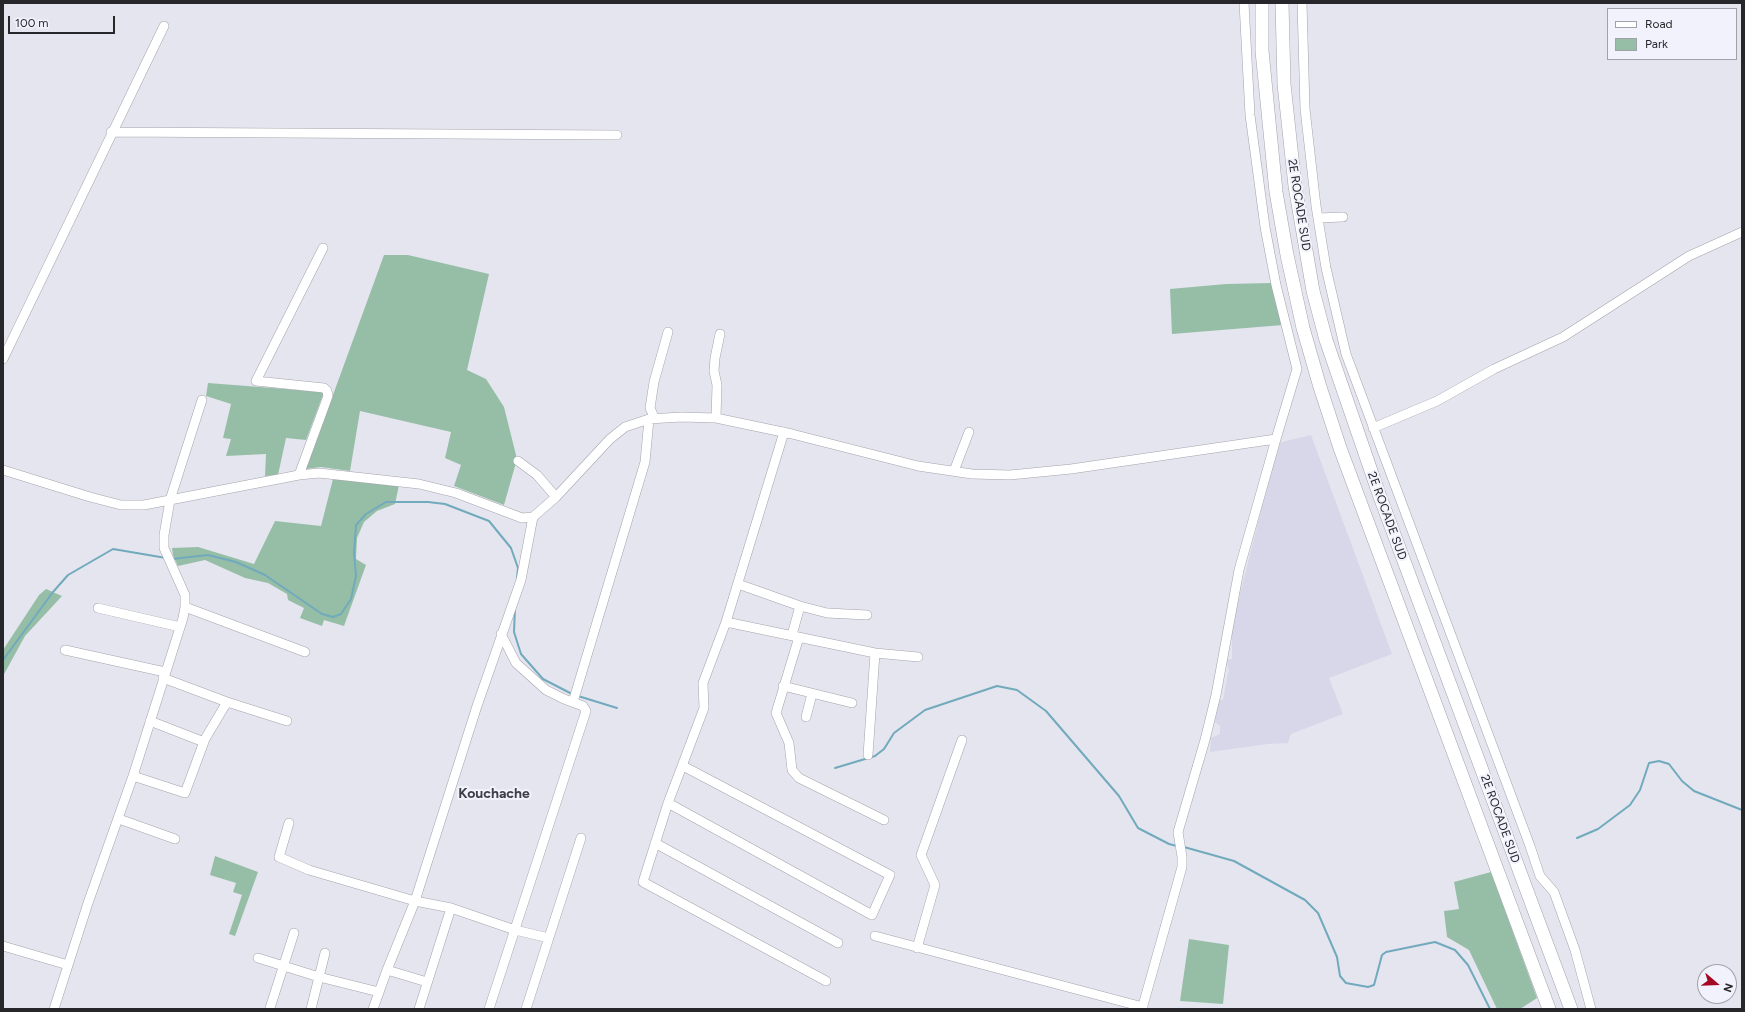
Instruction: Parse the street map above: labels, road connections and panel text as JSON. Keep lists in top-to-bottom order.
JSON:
{
  "streets": {
    "highway": ["2E ROCADE SUD"]
  },
  "districts": ["Kouchache"],
  "legend": ["Road", "Park"],
  "scale_bar": "100 m",
  "north": "right"
}
